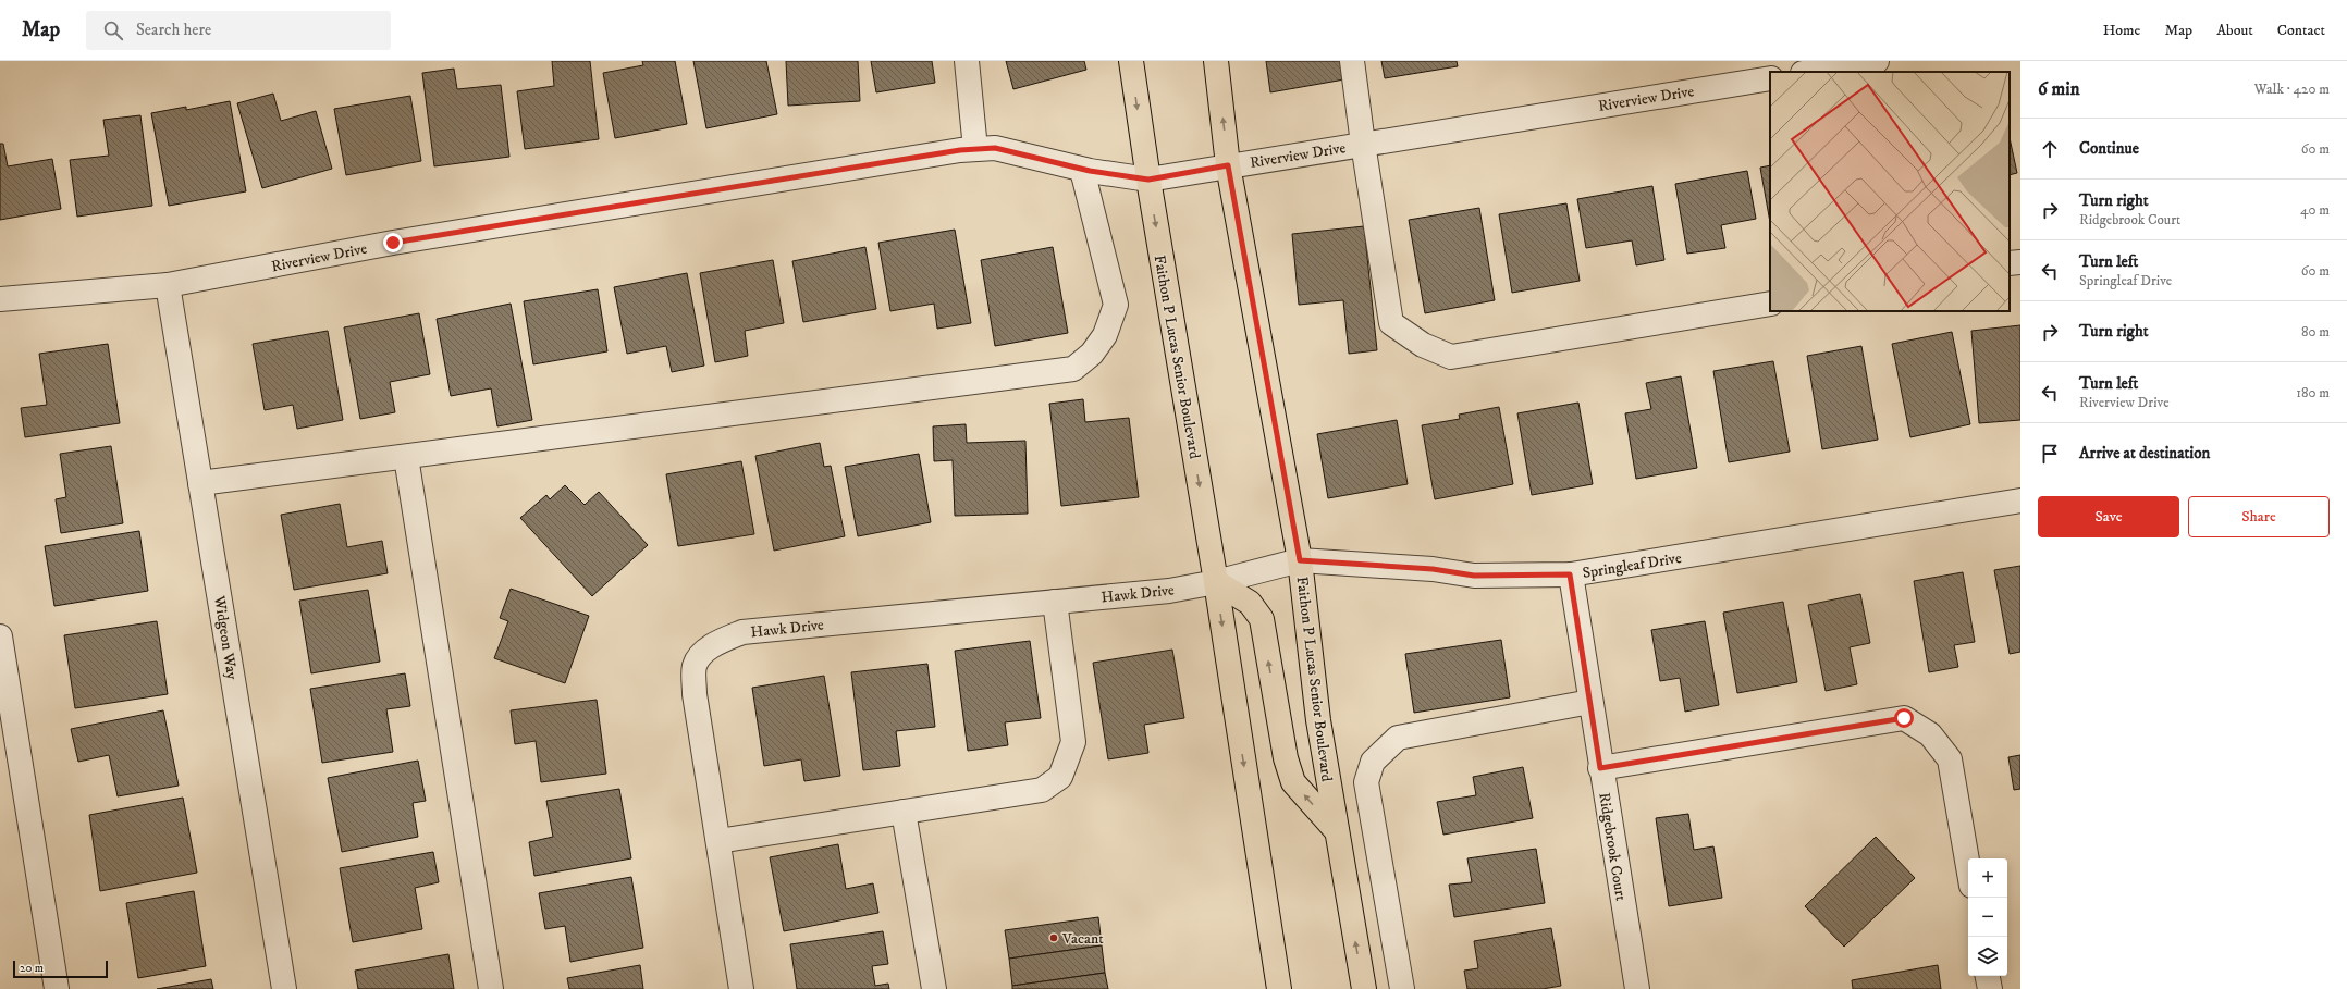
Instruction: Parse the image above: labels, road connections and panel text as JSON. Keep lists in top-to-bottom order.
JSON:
{
  "streets": {
    "main road": ["Faithon P Lucas Senior Boulevard"],
    "street": [
      "Riverview Drive",
      "Springleaf Drive",
      "Hawk Drive",
      "Widgeon Way",
      "Ridgebrook Court"
    ]
  },
  "crossings": [
    ["Riverview Drive", "Faithon P Lucas Senior Boulevard"],
    ["Riverview Drive", "Widgeon Way"],
    ["Faithon P Lucas Senior Boulevard", "Springleaf Drive"],
    ["Faithon P Lucas Senior Boulevard", "Hawk Drive"],
    ["Springleaf Drive", "Hawk Drive"],
    ["Springleaf Drive", "Ridgebrook Court"]
  ],
  "places": ["Vacant"],
  "scale_bar": "20 m",
  "page": {
    "header": "Map",
    "search": "Search here",
    "nav": [
      "Home",
      "Map",
      "About",
      "Contact"
    ],
    "heading": ["6 min", "Walk · 420 m"],
    "list": [
      ["Continue", "60 m"],
      ["Turn right", "Ridgebrook Court", "40 m"],
      ["Turn left", "Springleaf Drive", "60 m"],
      ["Turn right", "80 m"],
      ["Turn left", "Riverview Drive", "180 m"],
      "Arrive at destination"
    ],
    "buttons": ["Save", "Share"],
    "map_buttons": ["+", "−"],
    "scale": "20 m"
  }
}
